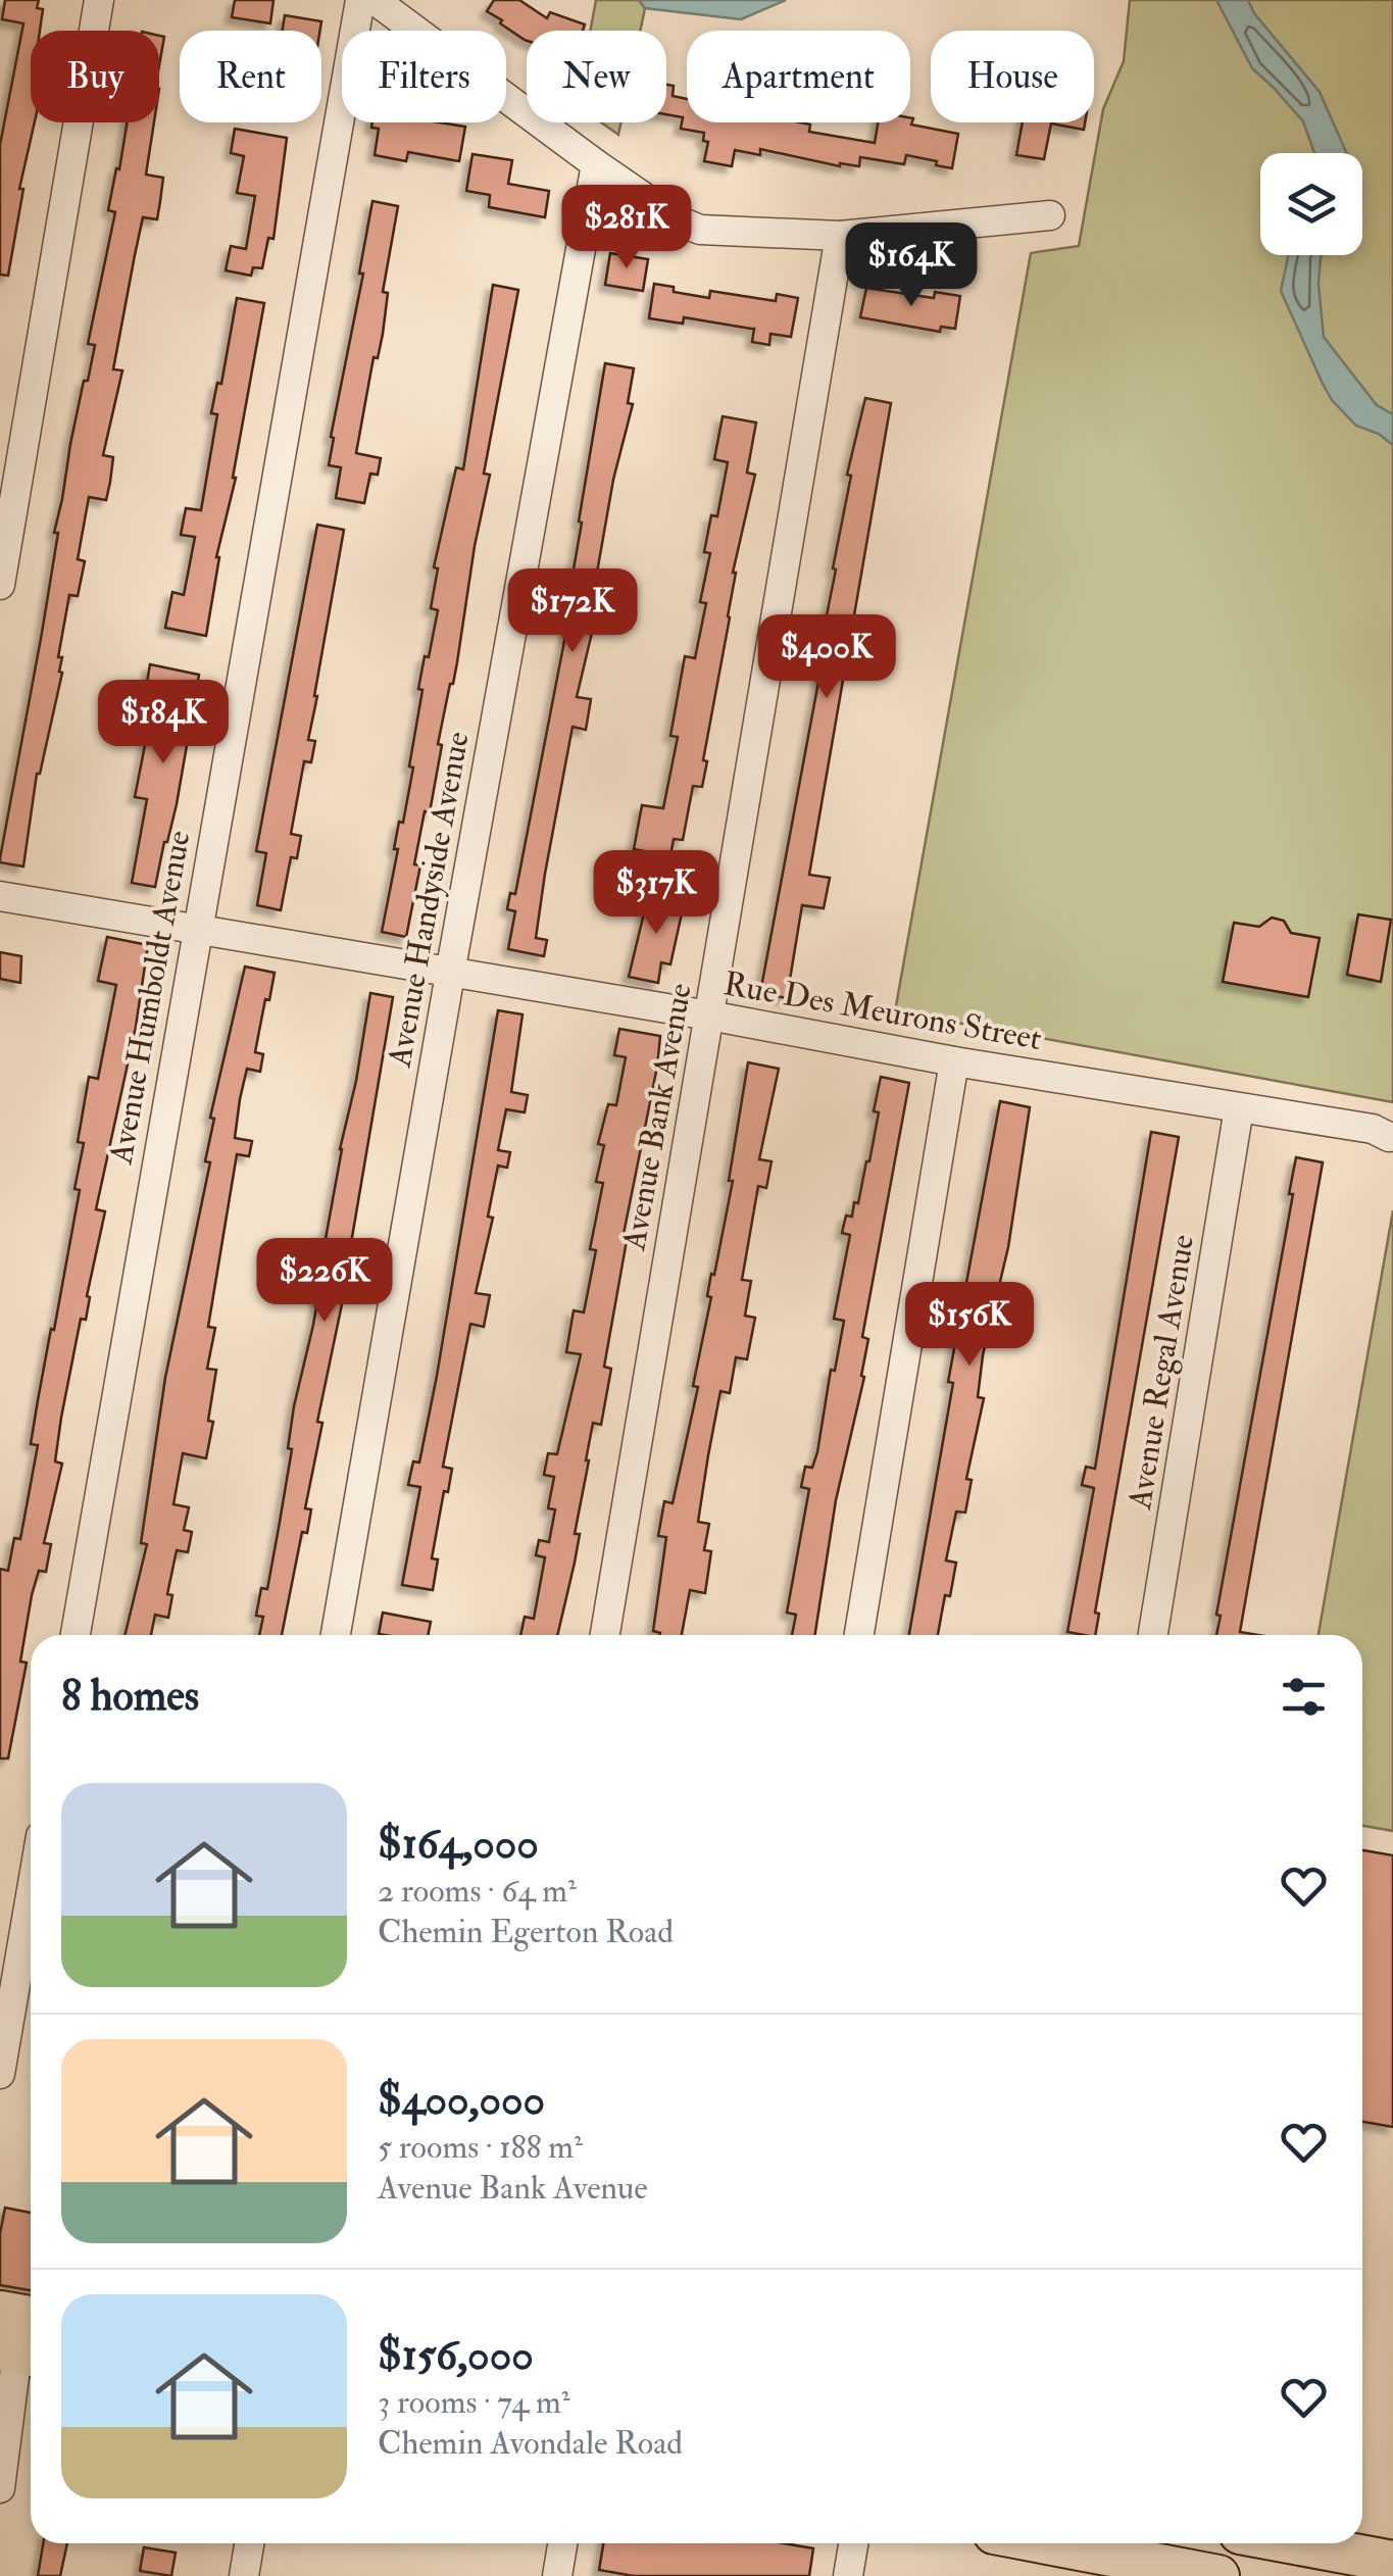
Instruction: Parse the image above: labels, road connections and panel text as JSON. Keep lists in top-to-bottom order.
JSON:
{
  "streets": {
    "street": [
      "Avenue Handyside Avenue",
      "Avenue Humboldt Avenue",
      "Rue Des Meurons Street",
      "Avenue Bank Avenue",
      "Avenue Regal Avenue"
    ]
  },
  "crossings": [
    ["Avenue Handyside Avenue", "Rue Des Meurons Street"],
    ["Avenue Humboldt Avenue", "Rue Des Meurons Street"],
    ["Rue Des Meurons Street", "Avenue Bank Avenue"],
    ["Rue Des Meurons Street", "Avenue Regal Avenue"]
  ],
  "page": {
    "chip": [
      "Buy",
      "Rent",
      "Filters",
      "New",
      "Apartment",
      "House"
    ],
    "price": [
      "$281K",
      "$164K",
      "$172K",
      "$400K",
      "$184K",
      "$317K",
      "$226K",
      "$156K"
    ],
    "heading": "8 homes",
    "list": [
      {
        "name": "$164,000",
        "note": "2 rooms · 64 m² · Chemin Egerton Road"
      },
      {
        "name": "$400,000",
        "note": "5 rooms · 188 m² · Avenue Bank Avenue"
      },
      {
        "name": "$156,000",
        "note": "3 rooms · 74 m² · Chemin Avondale Road"
      }
    ]
  }
}
